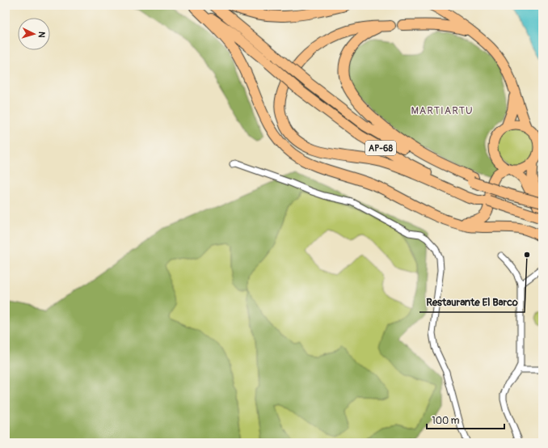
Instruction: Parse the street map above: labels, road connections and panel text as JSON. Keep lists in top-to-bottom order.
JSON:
{
  "streets": {
    "highway": ["AP-68"]
  },
  "districts": ["MARTIARTU"],
  "places": ["Restaurante El Barco"],
  "scale_bar": "100 m",
  "north": "right"
}
